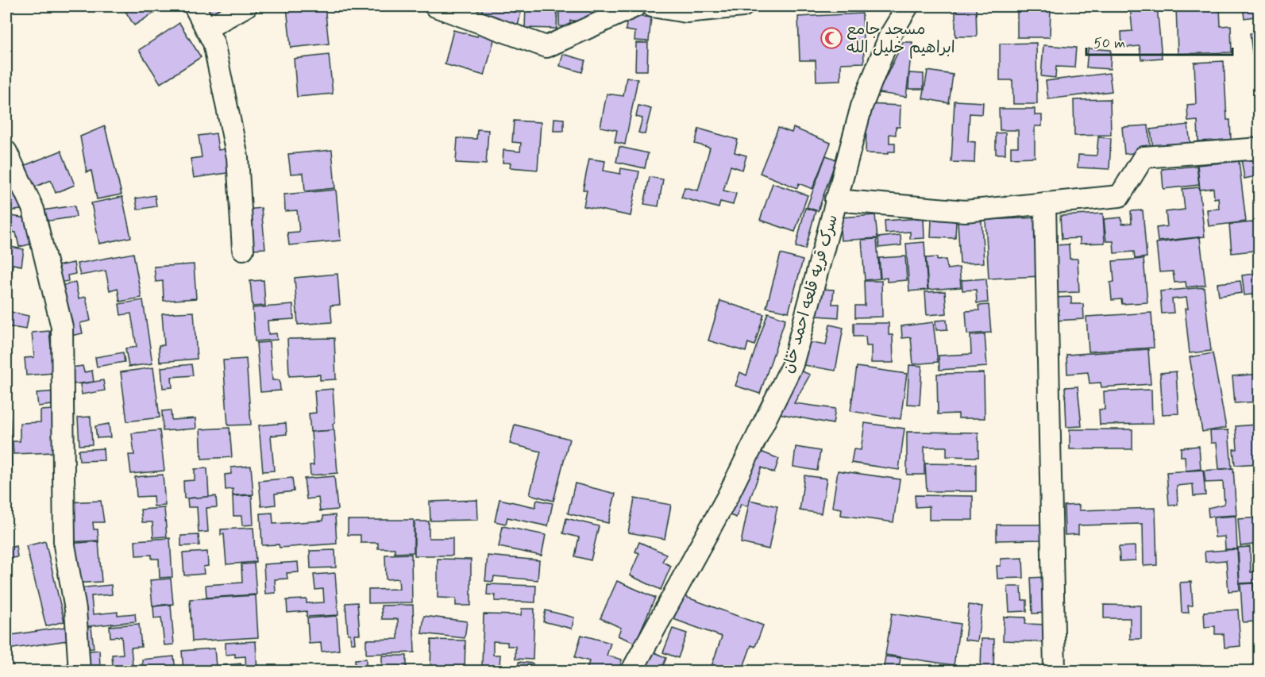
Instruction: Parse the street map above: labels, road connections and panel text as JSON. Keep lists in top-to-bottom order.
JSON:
{
  "streets": {
    "street": ["سرک قریه قلعه احمد خان"]
  },
  "places": {
    "mosque": ["مسجد جامع ابراهیم خلیل الله"]
  },
  "scale_bar": "50 m"
}
